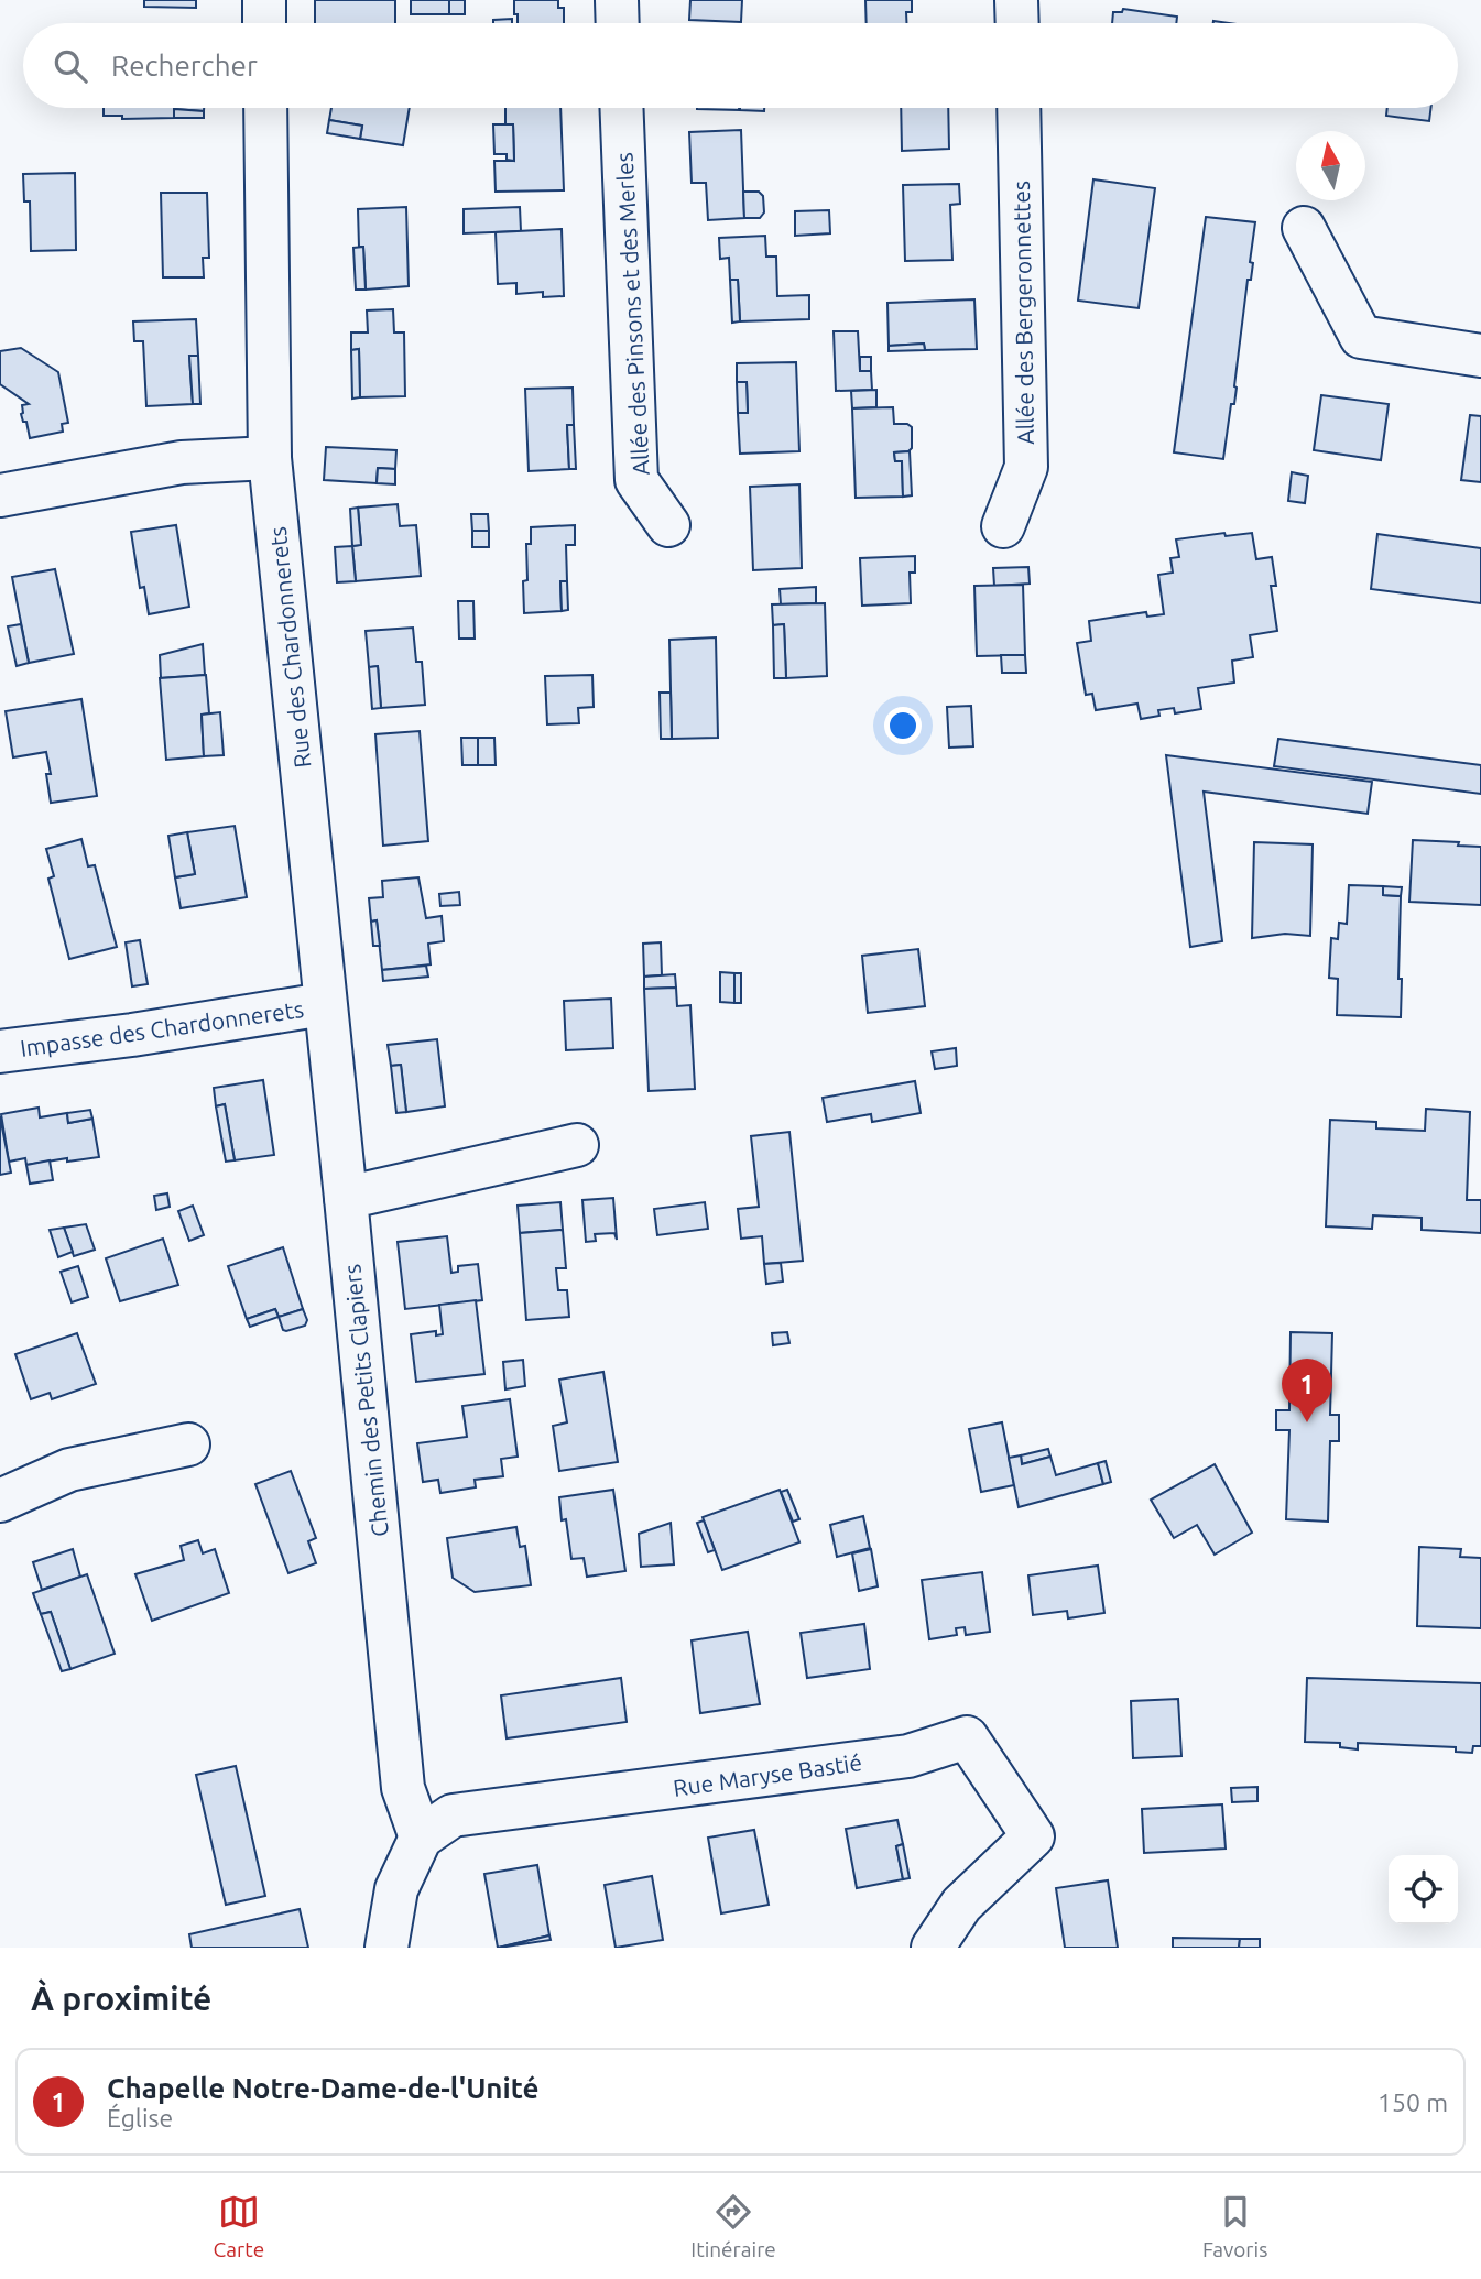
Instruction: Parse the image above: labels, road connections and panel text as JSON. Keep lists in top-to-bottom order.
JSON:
{
  "streets": {
    "street": [
      "Allée des Bergeronnettes",
      "Allée des Pinsons et des Merles",
      "Rue des Chardonnerets",
      "Impasse des Chardonnerets",
      "Chemin des Petits Clapiers",
      "Rue Maryse Bastié"
    ]
  },
  "crossings": [
    ["Rue des Chardonnerets", "Impasse des Chardonnerets"],
    ["Rue des Chardonnerets", "Chemin des Petits Clapiers"],
    ["Chemin des Petits Clapiers", "Rue Maryse Bastié"]
  ],
  "north": "top",
  "page": {
    "search": "Rechercher",
    "pins": "1",
    "heading": "À proximité",
    "list": [
      {
        "mark": "1",
        "name": "Chapelle Notre-Dame-de-l'Unité",
        "note": "Église",
        "value": "150 m"
      }
    ],
    "nav": ["Carte", "Itinéraire", "Favoris"]
  }
}
